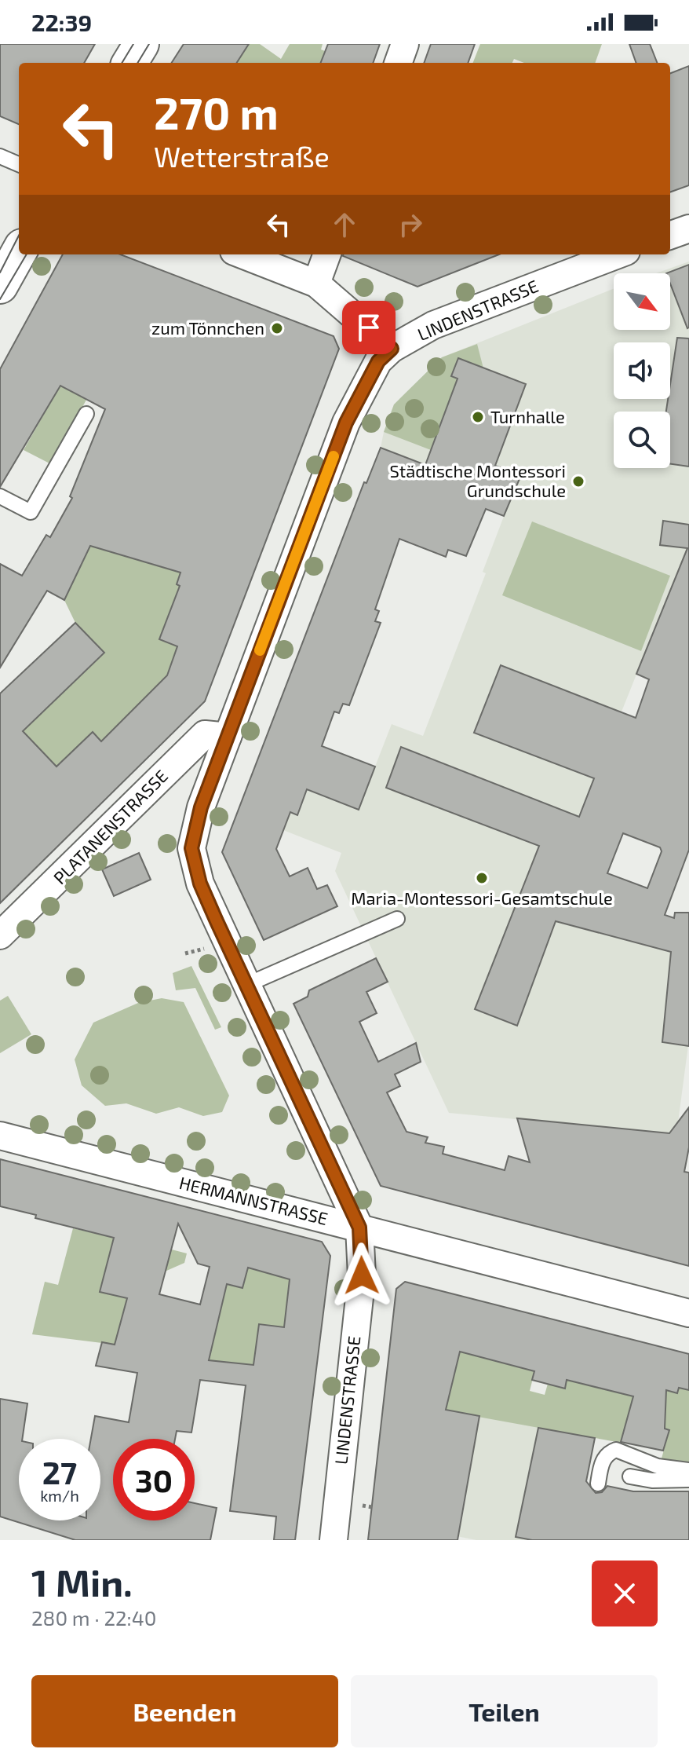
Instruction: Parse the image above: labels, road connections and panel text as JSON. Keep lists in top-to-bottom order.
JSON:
{
  "streets": {
    "street": ["LINDENSTRASSE", "PLATANENSTRASSE", "HERMANNSTRASSE"]
  },
  "crossings": [
    ["LINDENSTRASSE", "PLATANENSTRASSE"],
    ["LINDENSTRASSE", "HERMANNSTRASSE"]
  ],
  "places": [
    "zum Tönnchen",
    "Turnhalle",
    "Städtische Montessori Grundschule",
    "Maria-Montessori-Gesamtschule"
  ],
  "north": "bottom right",
  "page": {
    "status": "22:39",
    "turn": ["270 m", "Wetterstraße"],
    "speed": "27 km/h",
    "limit": "30",
    "heading": ["1 Min.", "280 m · 22:40"],
    "buttons": ["Beenden", "Teilen"]
  }
}
